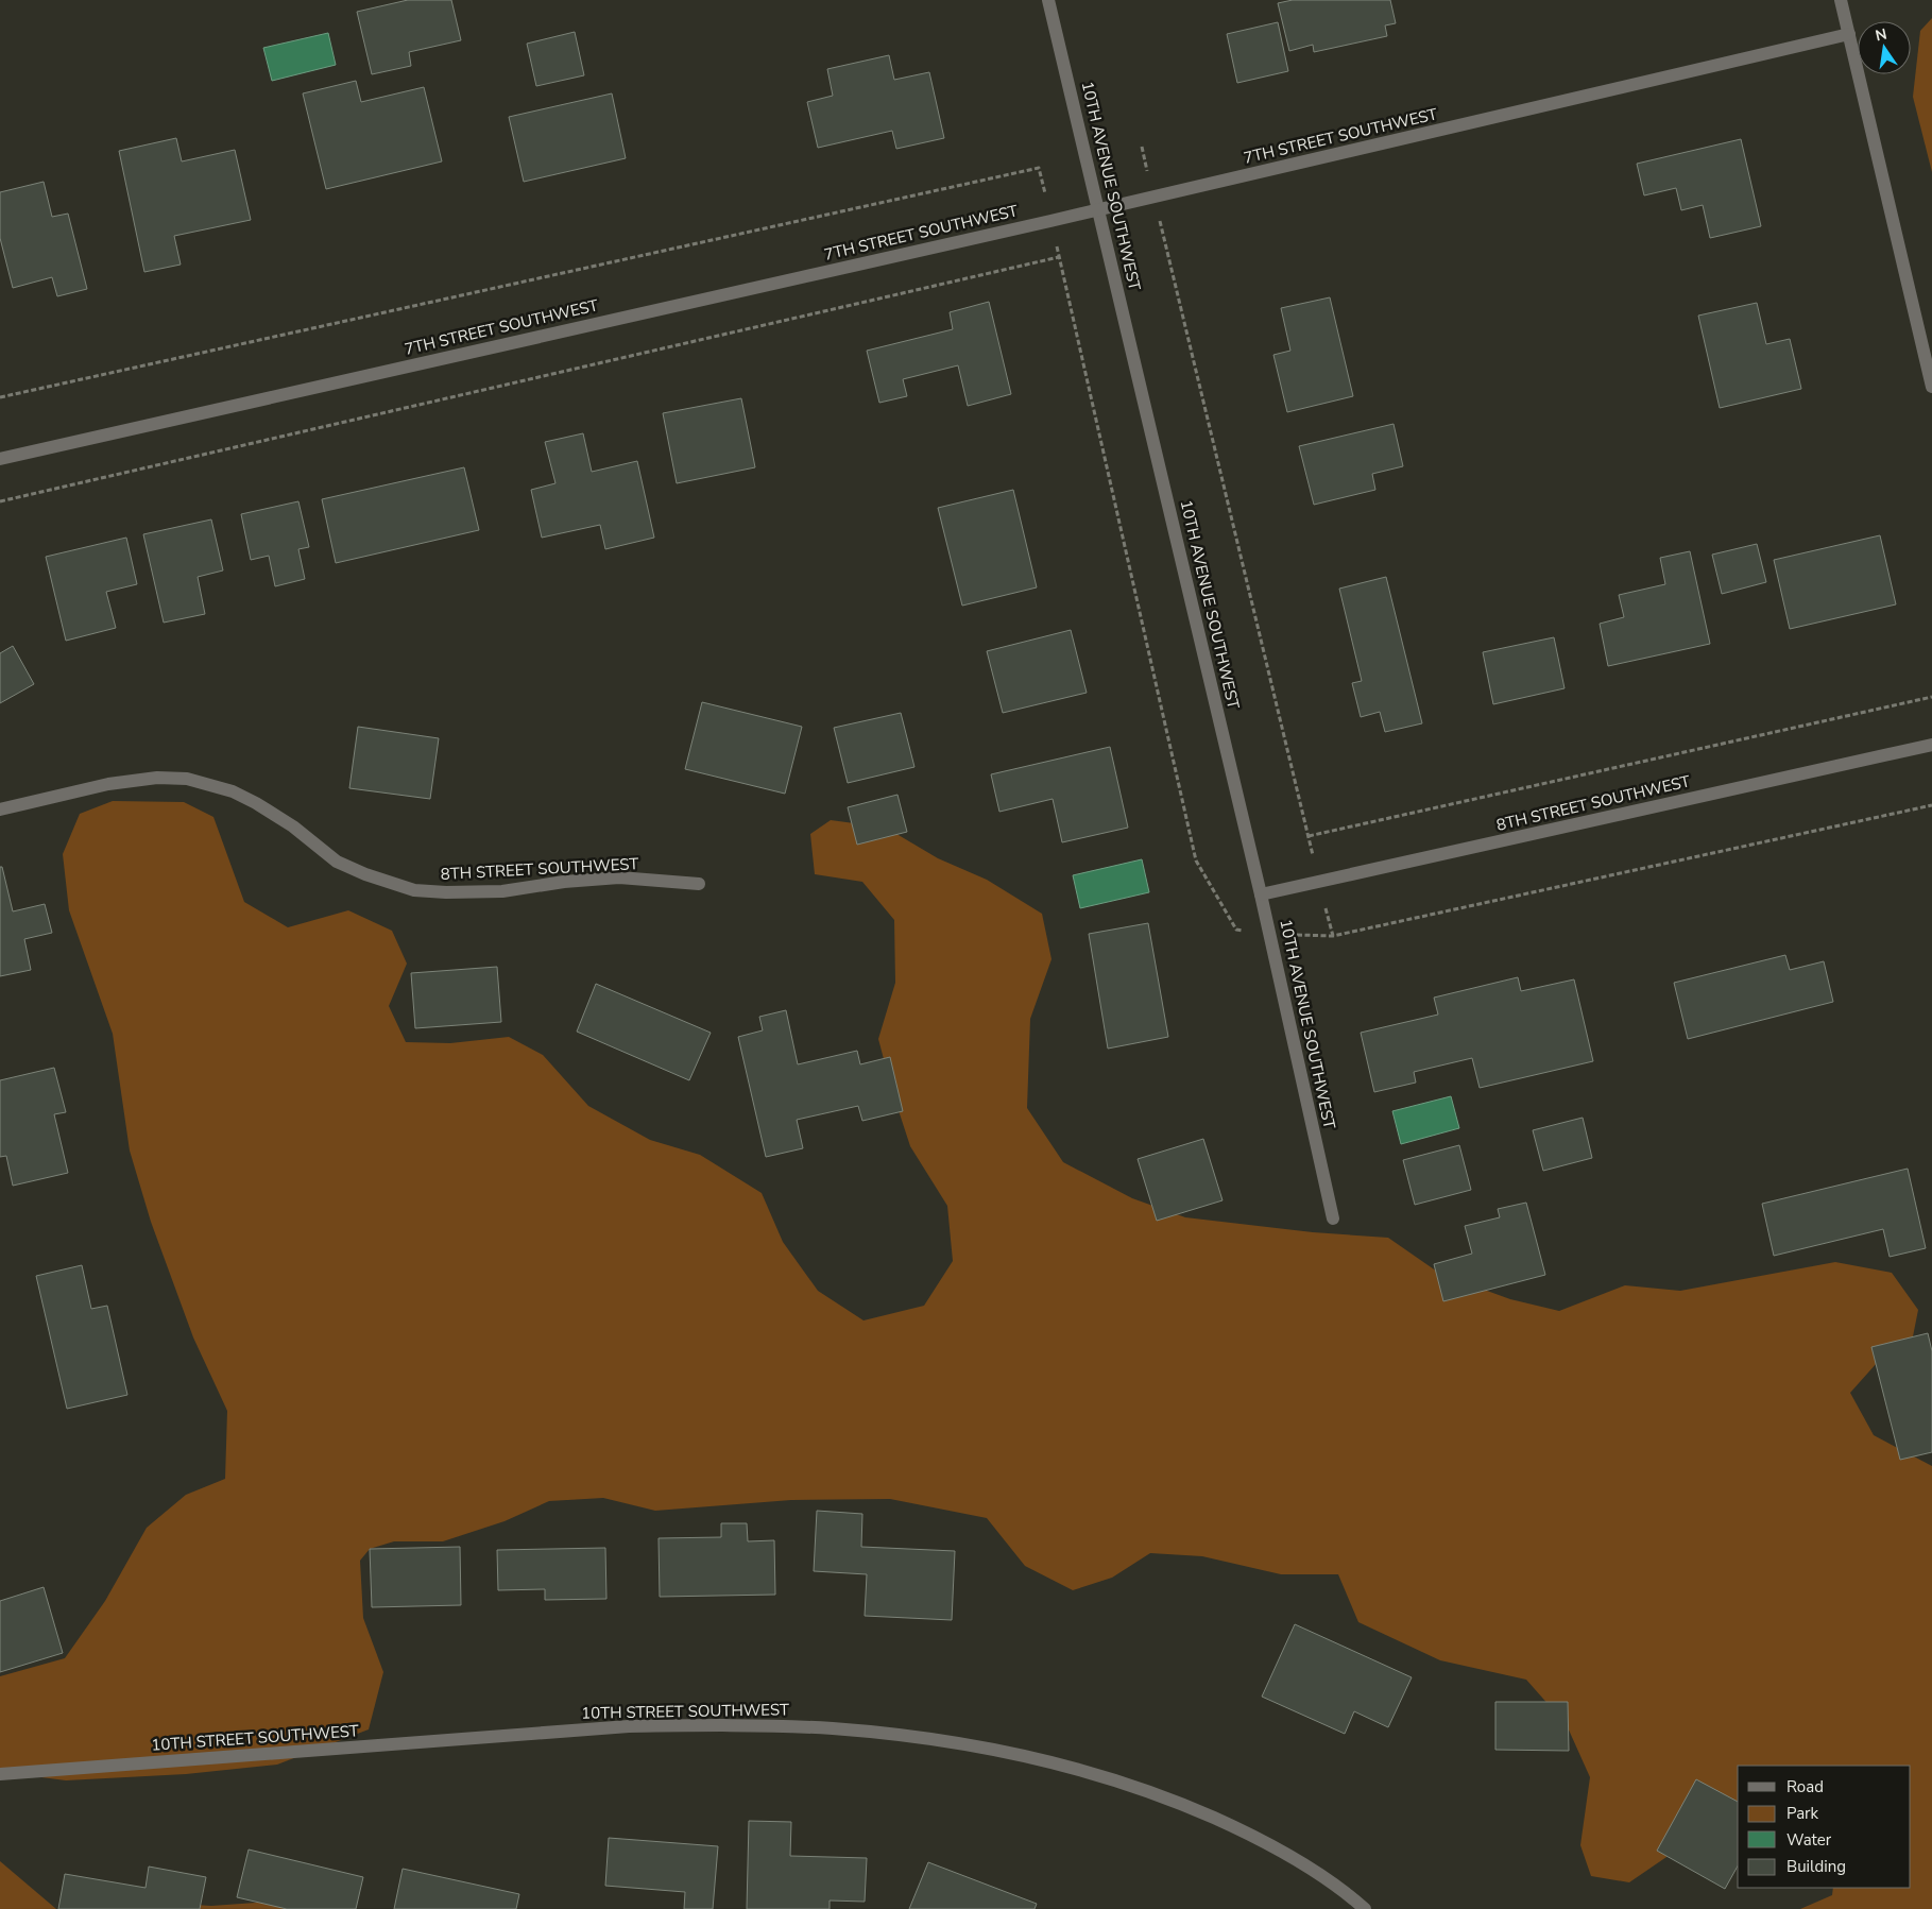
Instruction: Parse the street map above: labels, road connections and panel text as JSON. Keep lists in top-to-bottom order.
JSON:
{
  "streets": {
    "street": [
      "7TH STREET SOUTHWEST",
      "10TH AVENUE SOUTHWEST",
      "8TH STREET SOUTHWEST",
      "10TH STREET SOUTHWEST"
    ]
  },
  "crossings": [
    ["7TH STREET SOUTHWEST", "10TH AVENUE SOUTHWEST"],
    ["10TH AVENUE SOUTHWEST", "8TH STREET SOUTHWEST"]
  ],
  "legend": [
    "Road",
    "Park",
    "Water",
    "Building"
  ],
  "north": "top"
}
